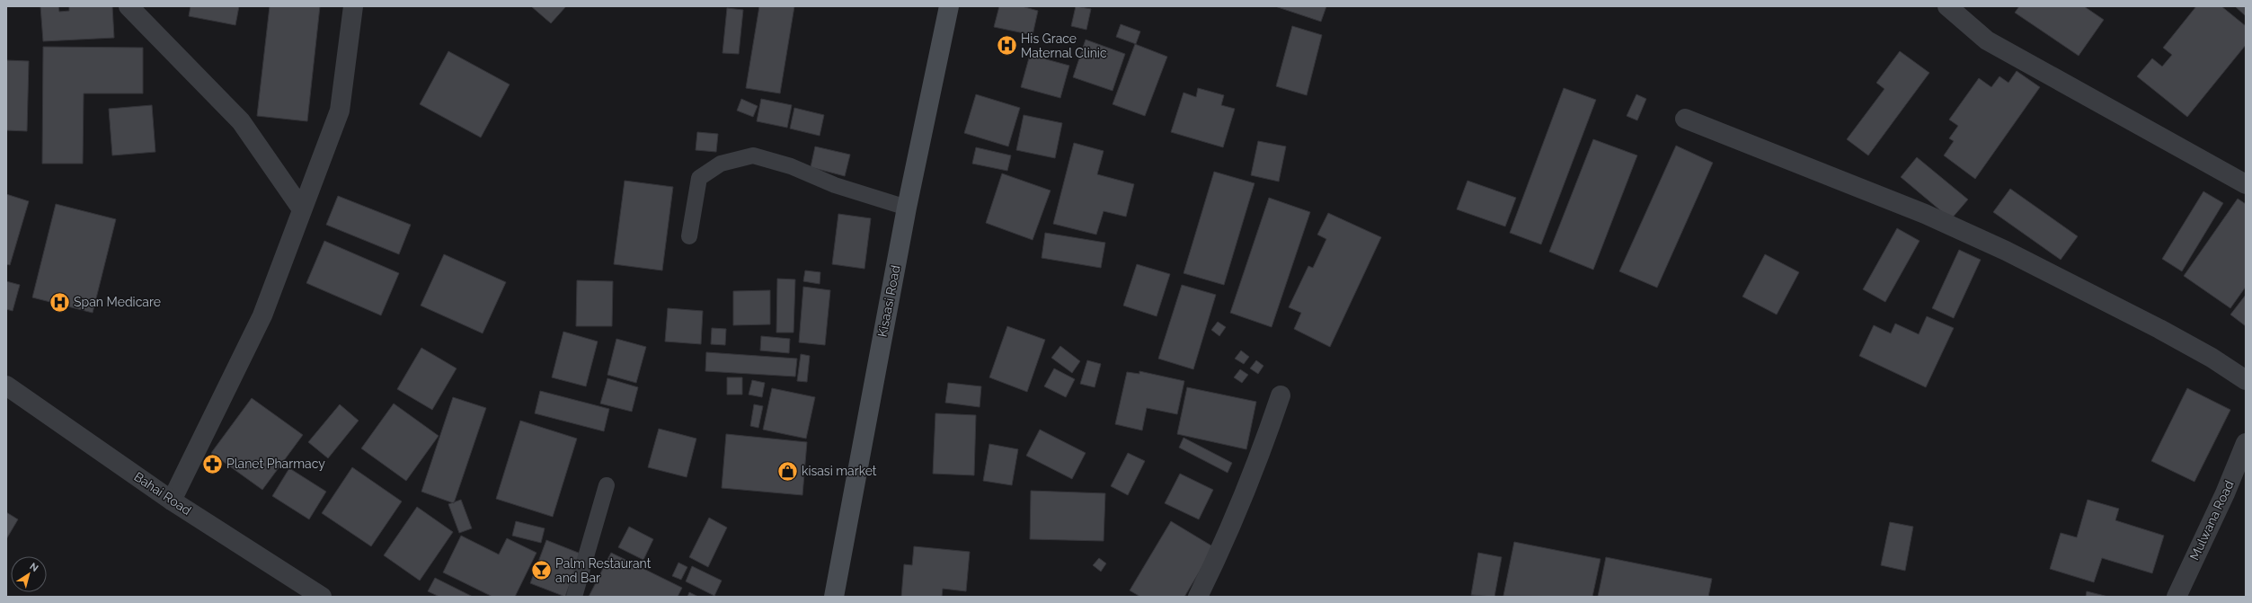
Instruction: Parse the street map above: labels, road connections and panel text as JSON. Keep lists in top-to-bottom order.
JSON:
{
  "streets": {
    "main road": ["Kisaasi Road"],
    "street": ["Bahai Road", "Mulwana Road"]
  },
  "places": {
    "hospital": ["His Grace Maternal Clinic", "Span Medicare"],
    "pharmacy": ["Planet Pharmacy"],
    "shop": ["kisasi market"],
    "bar": ["Palm Restaurant and Bar"]
  },
  "north": "top right"
}
